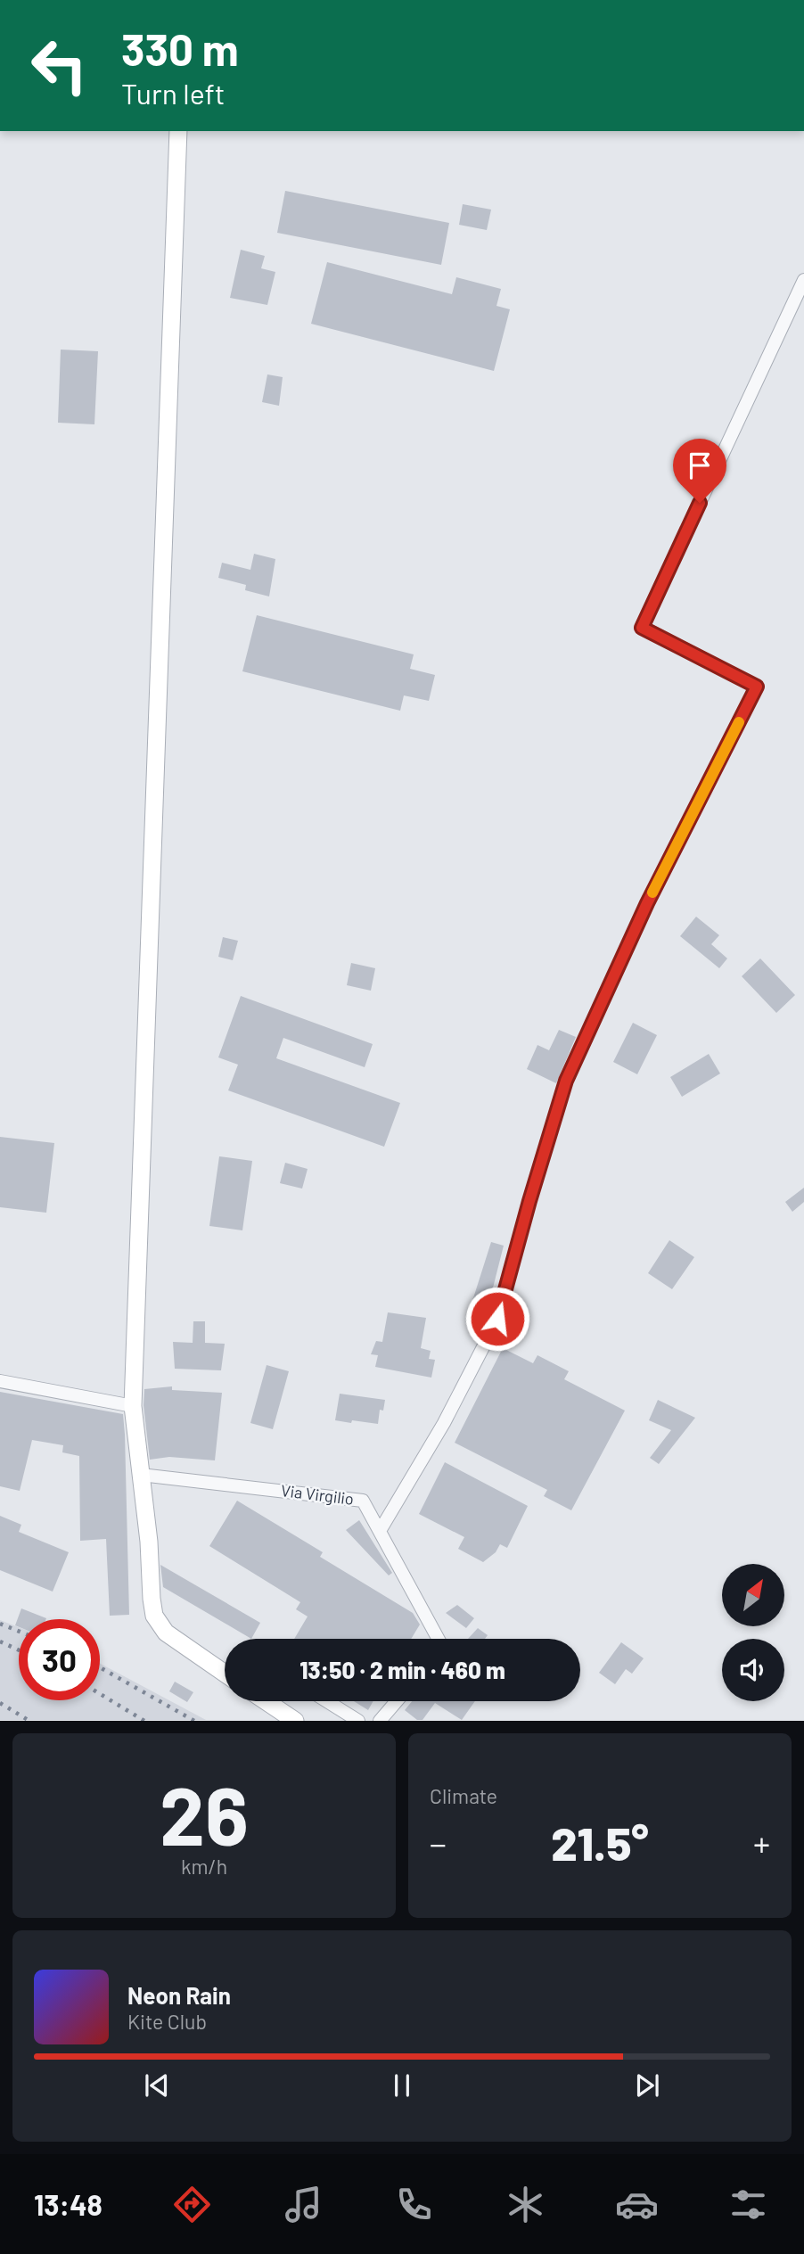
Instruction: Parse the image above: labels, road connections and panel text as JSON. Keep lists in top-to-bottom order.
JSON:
{
  "streets": {
    "street": ["Via Virgilio"]
  },
  "north": "top right",
  "page": {
    "turn": ["330 m", "Turn left"],
    "limit": "30",
    "trip": "13:50 · 2 min · 460 m",
    "tile": [
      ["26", "km/h"],
      "Climate"
    ],
    "heat": ["−", "21.5°", "+"],
    "song": ["Neon Rain", "Kite Club"],
    "tabs": "13:48"
  }
}
